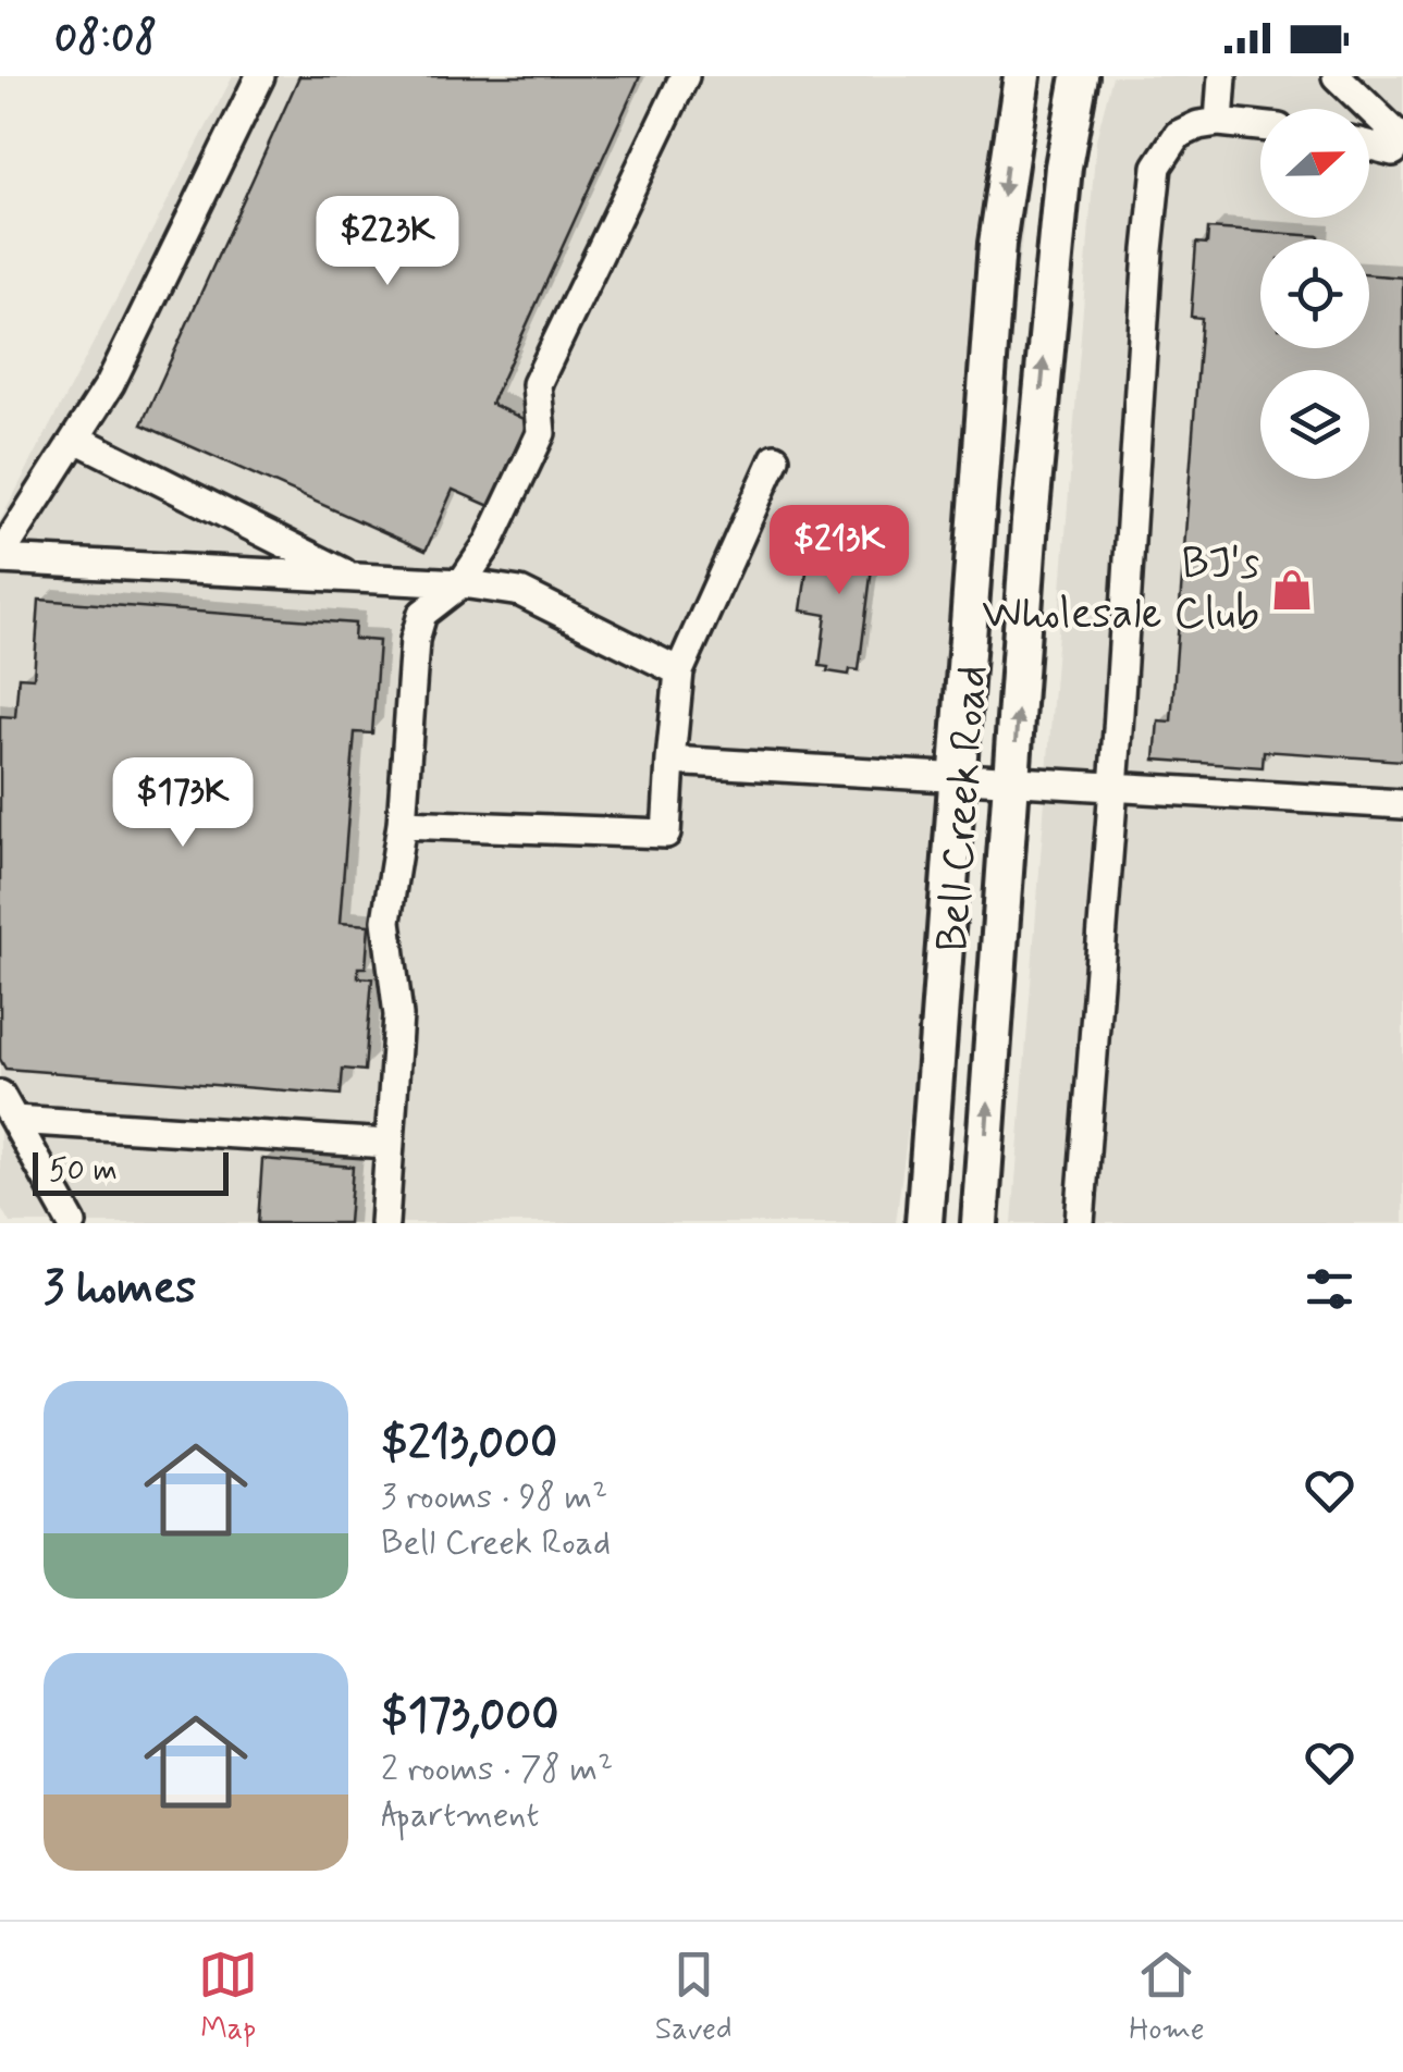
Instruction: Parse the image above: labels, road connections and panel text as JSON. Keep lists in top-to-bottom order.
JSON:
{
  "streets": {
    "main road": ["Bell Creek Road"]
  },
  "places": {
    "shop": ["BJ's Wholesale Club"]
  },
  "scale_bar": "50 m",
  "north": "right",
  "page": {
    "status": "08:08",
    "price": ["$223K", "$213K", "$173K"],
    "scale": "50 m",
    "heading": "3 homes",
    "list": [
      {
        "name": "$213,000",
        "note": "3 rooms · 98 m² · Bell Creek Road"
      },
      {
        "name": "$173,000",
        "note": "2 rooms · 78 m² · Apartment"
      }
    ],
    "tabs": ["Map", "Saved", "Home"]
  }
}
